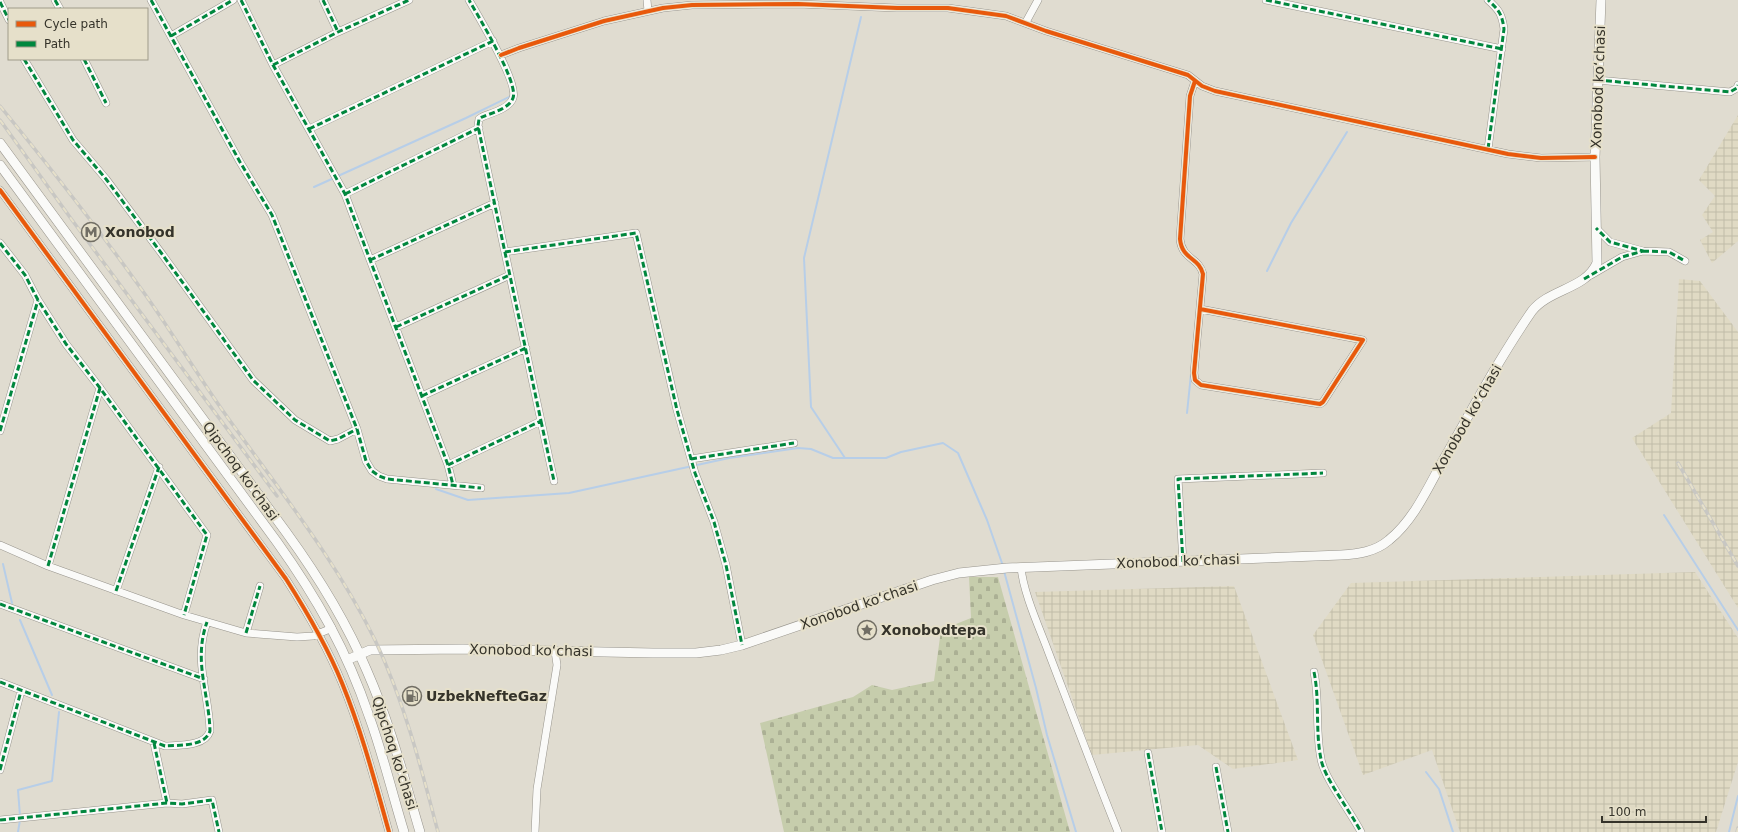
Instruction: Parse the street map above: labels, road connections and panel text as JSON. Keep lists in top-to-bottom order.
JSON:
{
  "streets": {
    "main road": ["Xonobod koʻchasi", "Qipchoq ko'chasi"]
  },
  "crossings": [
    ["Xonobod koʻchasi", "Qipchoq ko'chasi"]
  ],
  "places": {
    "metro station": ["Xonobod"],
    "place": ["Xonobodtepa"],
    "fuel station": ["UzbekNefteGaz"]
  },
  "legend": ["Cycle path", "Path"],
  "scale_bar": "100 m"
}
